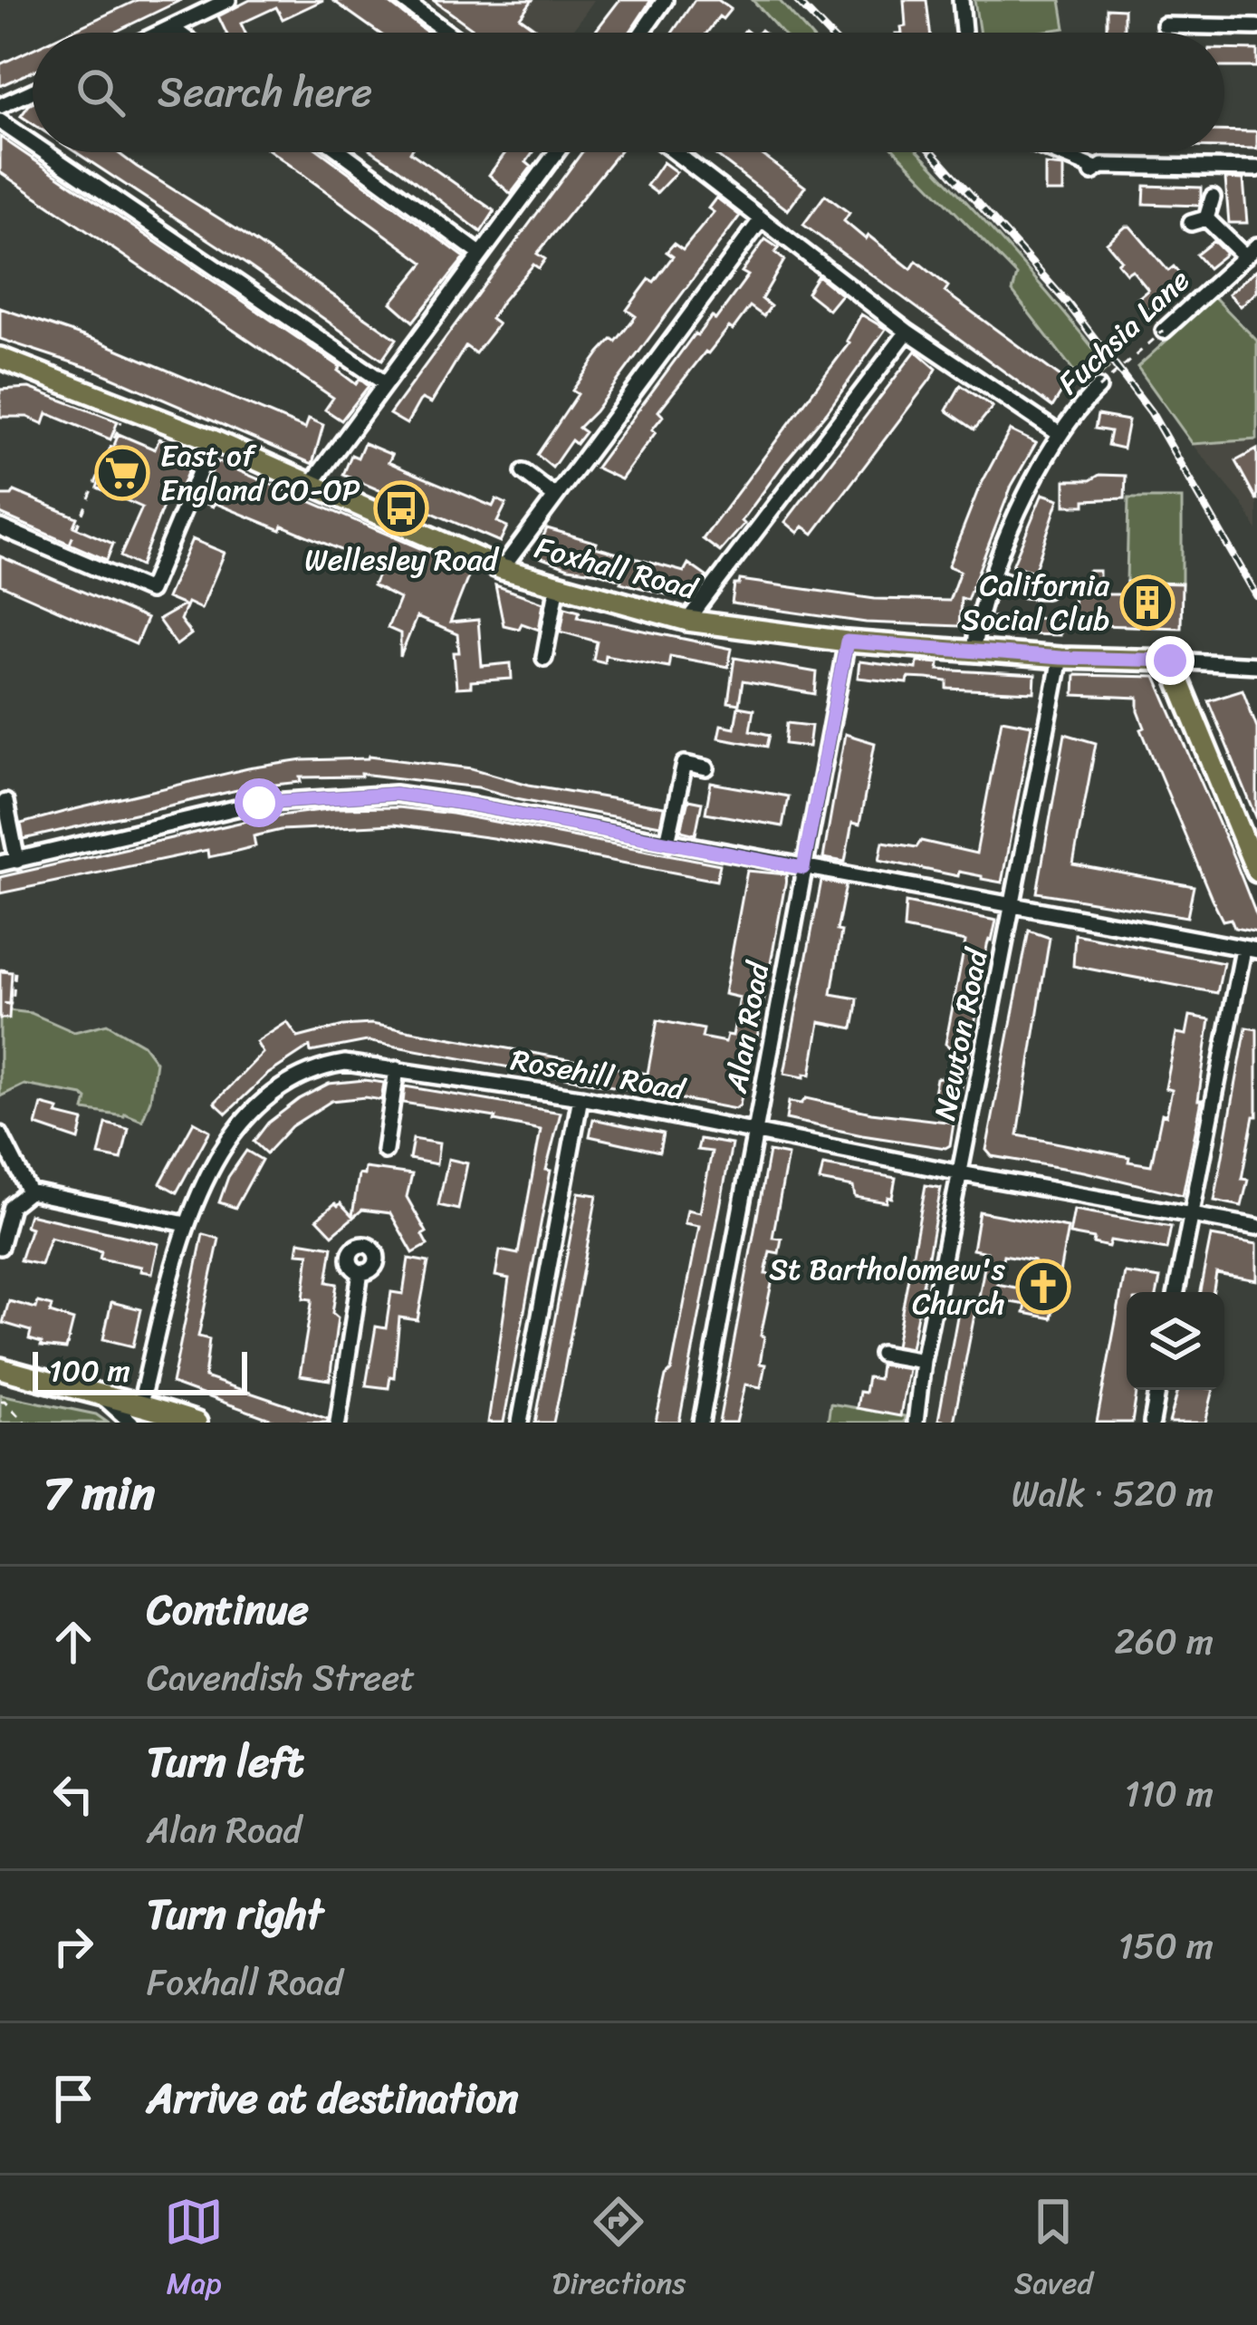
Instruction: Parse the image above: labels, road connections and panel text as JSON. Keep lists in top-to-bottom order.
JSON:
{
  "streets": {
    "main road": ["Foxhall Road"],
    "street": [
      "Fuchsia Lane",
      "Alan Road",
      "Newton Road",
      "Rosehill Road"
    ]
  },
  "crossings": [
    ["Fuchsia Lane", "Foxhall Road"],
    ["Foxhall Road", "Alan Road"],
    ["Foxhall Road", "Newton Road"],
    ["Alan Road", "Rosehill Road"],
    ["Newton Road", "Rosehill Road"]
  ],
  "places": {
    "supermarket": ["East of England CO-OP"],
    "bus stop": ["Wellesley Road"],
    "building": ["California Social Club"],
    "church": ["St Bartholomew's Church"]
  },
  "scale_bar": "100 m",
  "page": {
    "search": "Search here",
    "scale": "100 m",
    "heading": ["7 min", "Walk · 520 m"],
    "list": [
      ["Continue", "Cavendish Street", "260 m"],
      ["Turn left", "Alan Road", "110 m"],
      ["Turn right", "Foxhall Road", "150 m"],
      "Arrive at destination"
    ],
    "nav": ["Map", "Directions", "Saved"]
  }
}
